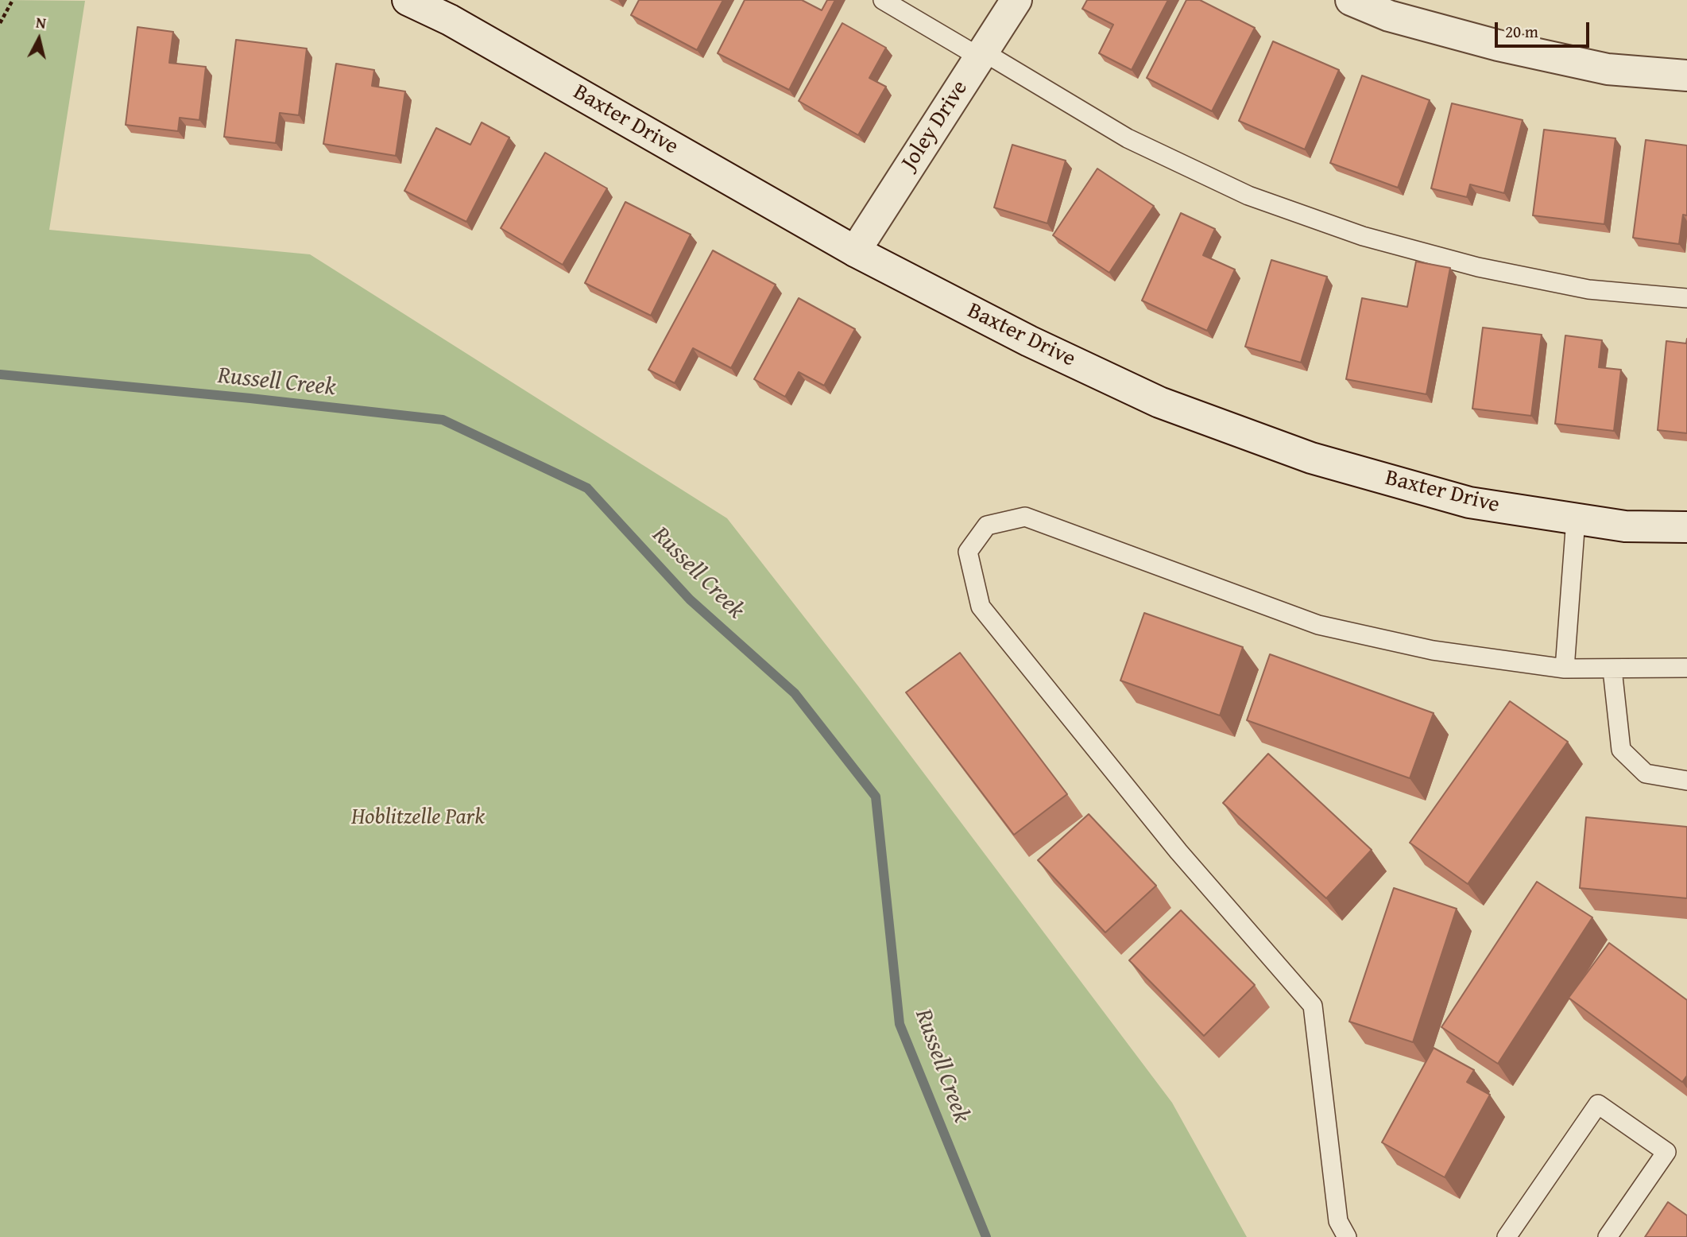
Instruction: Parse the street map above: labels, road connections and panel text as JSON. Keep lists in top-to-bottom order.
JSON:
{
  "streets": {
    "street": ["Baxter Drive", "Joley Drive"]
  },
  "crossings": [
    ["Baxter Drive", "Joley Drive"]
  ],
  "water": ["Russell Creek"],
  "parks": ["Hoblitzelle Park"],
  "scale_bar": "20 m",
  "north": "top"
}
